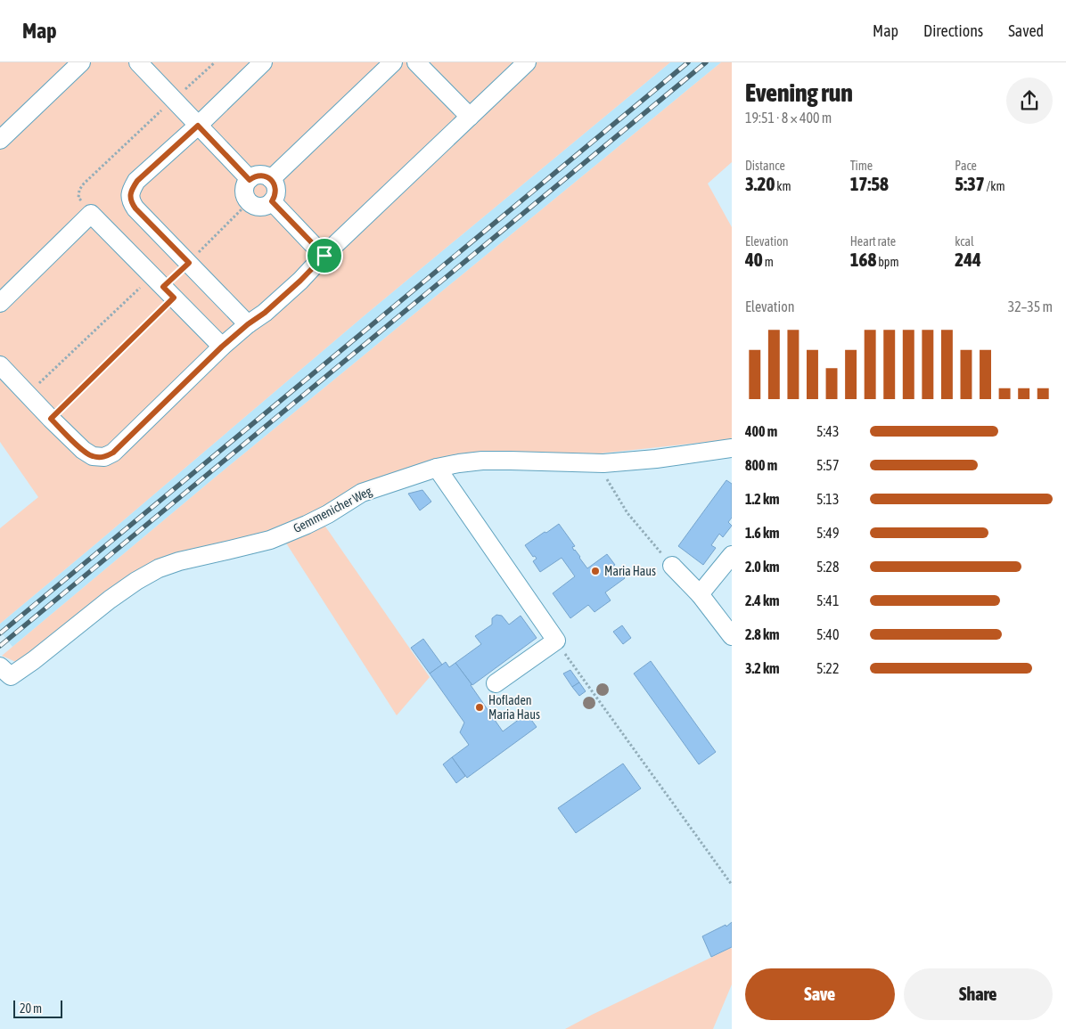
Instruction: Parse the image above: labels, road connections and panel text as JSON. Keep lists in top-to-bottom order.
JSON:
{
  "streets": {
    "street": ["Gemmenicher Weg"]
  },
  "places": ["Maria Haus", "Hofladen Maria Haus"],
  "scale_bar": "20 m",
  "page": {
    "header": "Map",
    "nav": ["Map", "Directions", "Saved"],
    "heading": ["Evening run", "19:51 · 8 × 400 m"],
    "stats": [
      ["Distance", "3.20 km"],
      ["Time", "17:58"],
      ["Pace", "5:37 /km"],
      ["Elevation", "40 m"],
      ["Heart rate", "168 bpm"],
      ["kcal", "244"]
    ],
    "chart": ["Elevation", "32–35 m"],
    "list": [
      {
        "name": "400 m",
        "note": "5:43"
      },
      {
        "name": "800 m",
        "note": "5:57"
      },
      {
        "name": "1.2 km",
        "note": "5:13"
      },
      {
        "name": "1.6 km",
        "note": "5:49"
      },
      {
        "name": "2.0 km",
        "note": "5:28"
      },
      {
        "name": "2.4 km",
        "note": "5:41"
      },
      {
        "name": "2.8 km",
        "note": "5:40"
      },
      {
        "name": "3.2 km",
        "note": "5:22"
      }
    ],
    "buttons": ["Save", "Share"],
    "scale": "20 m"
  }
}
